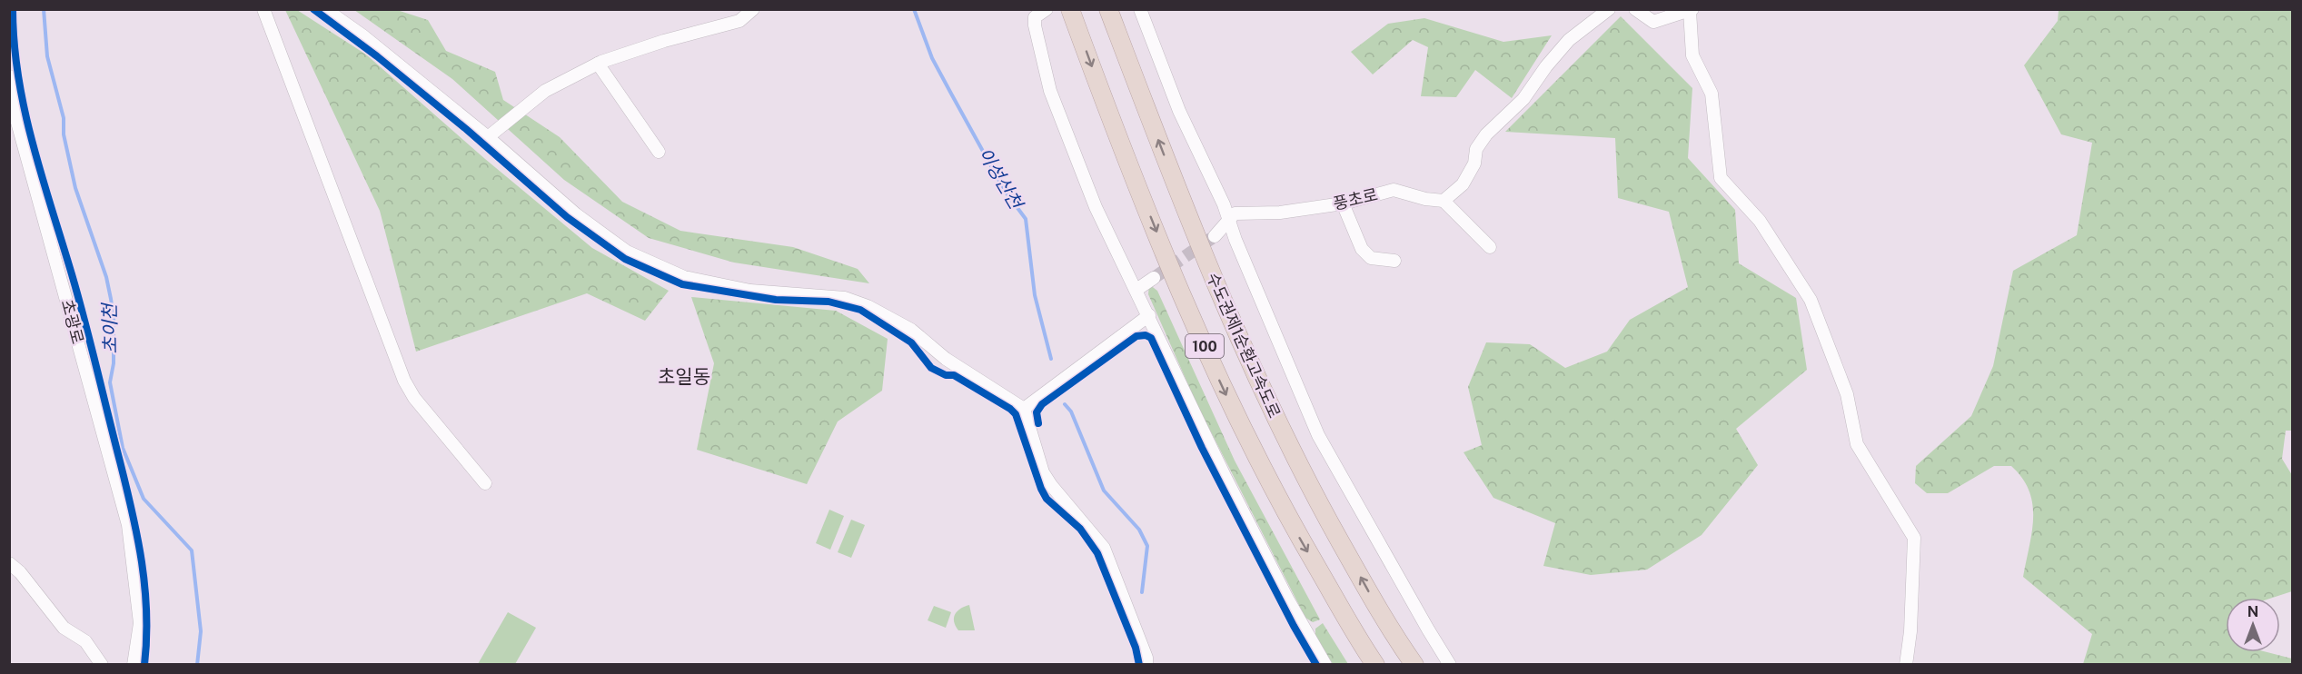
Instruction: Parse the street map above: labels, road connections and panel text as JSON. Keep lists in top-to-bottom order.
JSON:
{
  "streets": {
    "highway": ["수도권제1순환고속도로", "100"],
    "street": ["풍초로", "초광로"]
  },
  "districts": ["초일동"],
  "water": ["이성산천", "초이천"],
  "north": "top"
}
